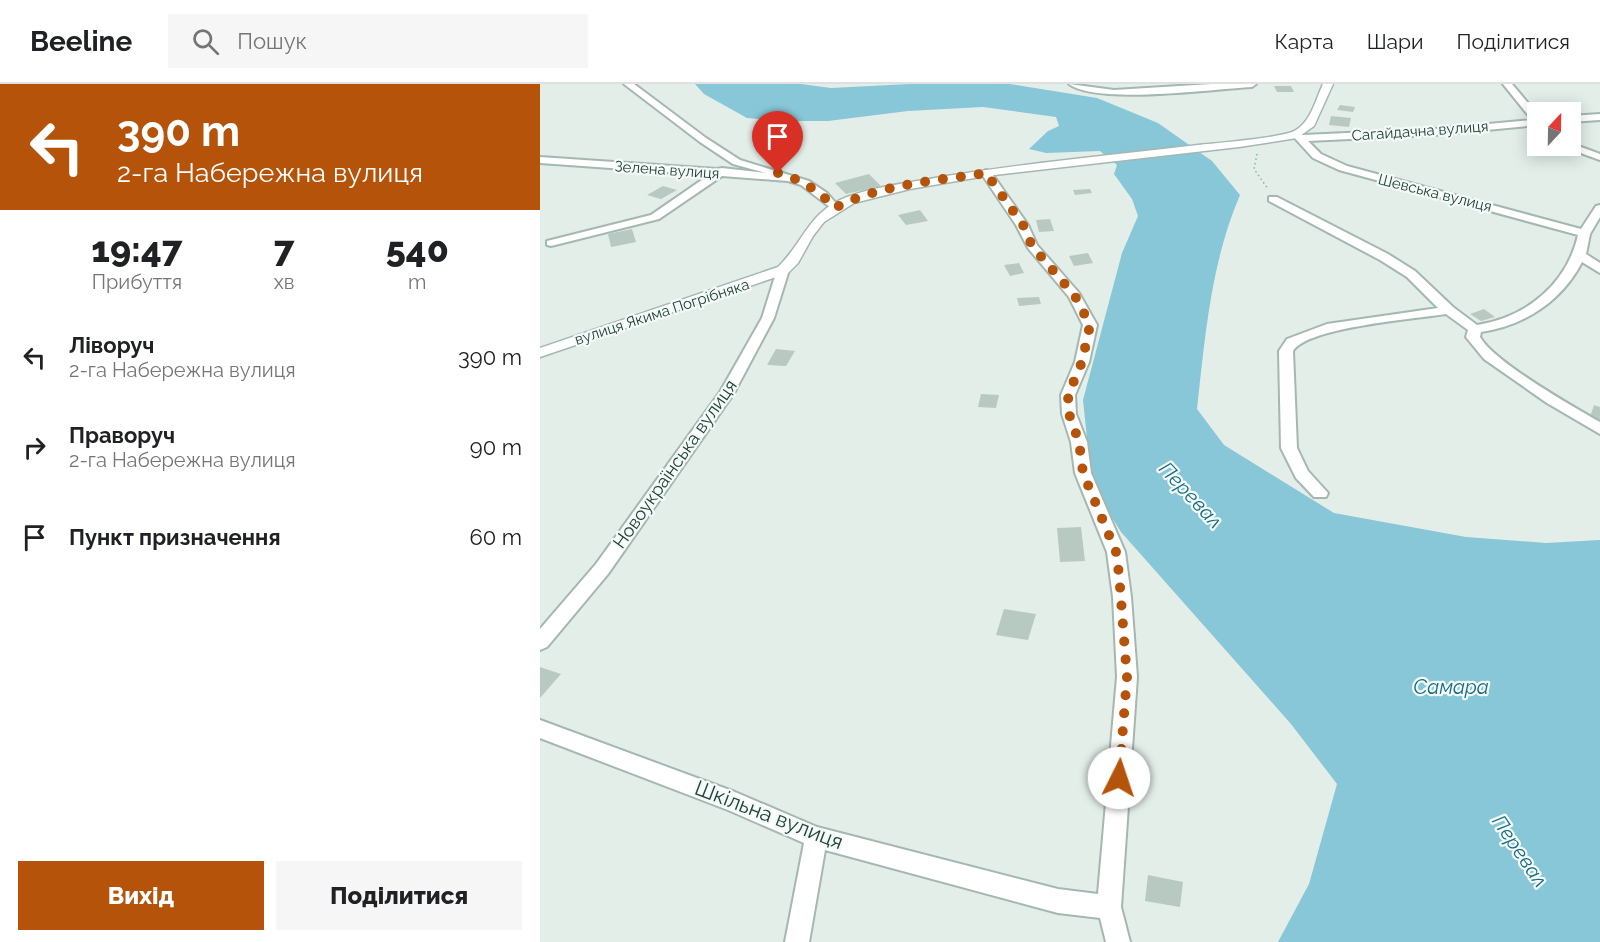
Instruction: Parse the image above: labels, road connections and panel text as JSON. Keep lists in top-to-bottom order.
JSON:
{
  "streets": {
    "street": [
      "Сагайдачна вулиця",
      "Зелена вулиця",
      "Шевська вулиця",
      "вулиця Якима Погрібняка",
      "Новоукраїнська вулиця",
      "Шкільна вулиця"
    ]
  },
  "crossings": [
    ["Сагайдачна вулиця", "Шевська вулиця"],
    ["Сагайдачна вулиця", "вулиця Якима Погрібняка"],
    ["Сагайдачна вулиця", "Новоукраїнська вулиця"],
    ["вулиця Якима Погрібняка", "Новоукраїнська вулиця"]
  ],
  "water": ["Перевал", "Самара"],
  "north": "top",
  "page": {
    "header": "Beeline",
    "search": "Пошук",
    "nav": ["Карта", "Шари", "Поділитися"],
    "turn": ["390 m", "2-га Набережна вулиця"],
    "eta": [
      "19:47",
      "Прибуття",
      "7",
      "хв",
      "540",
      "m"
    ],
    "list": [
      {
        "name": "Ліворуч",
        "note": "2-га Набережна вулиця",
        "value": "390 m"
      },
      {
        "name": "Праворуч",
        "note": "2-га Набережна вулиця",
        "value": "90 m"
      },
      {
        "name": "Пункт призначення",
        "value": "60 m"
      }
    ],
    "buttons": ["Вихід", "Поділитися"]
  }
}
